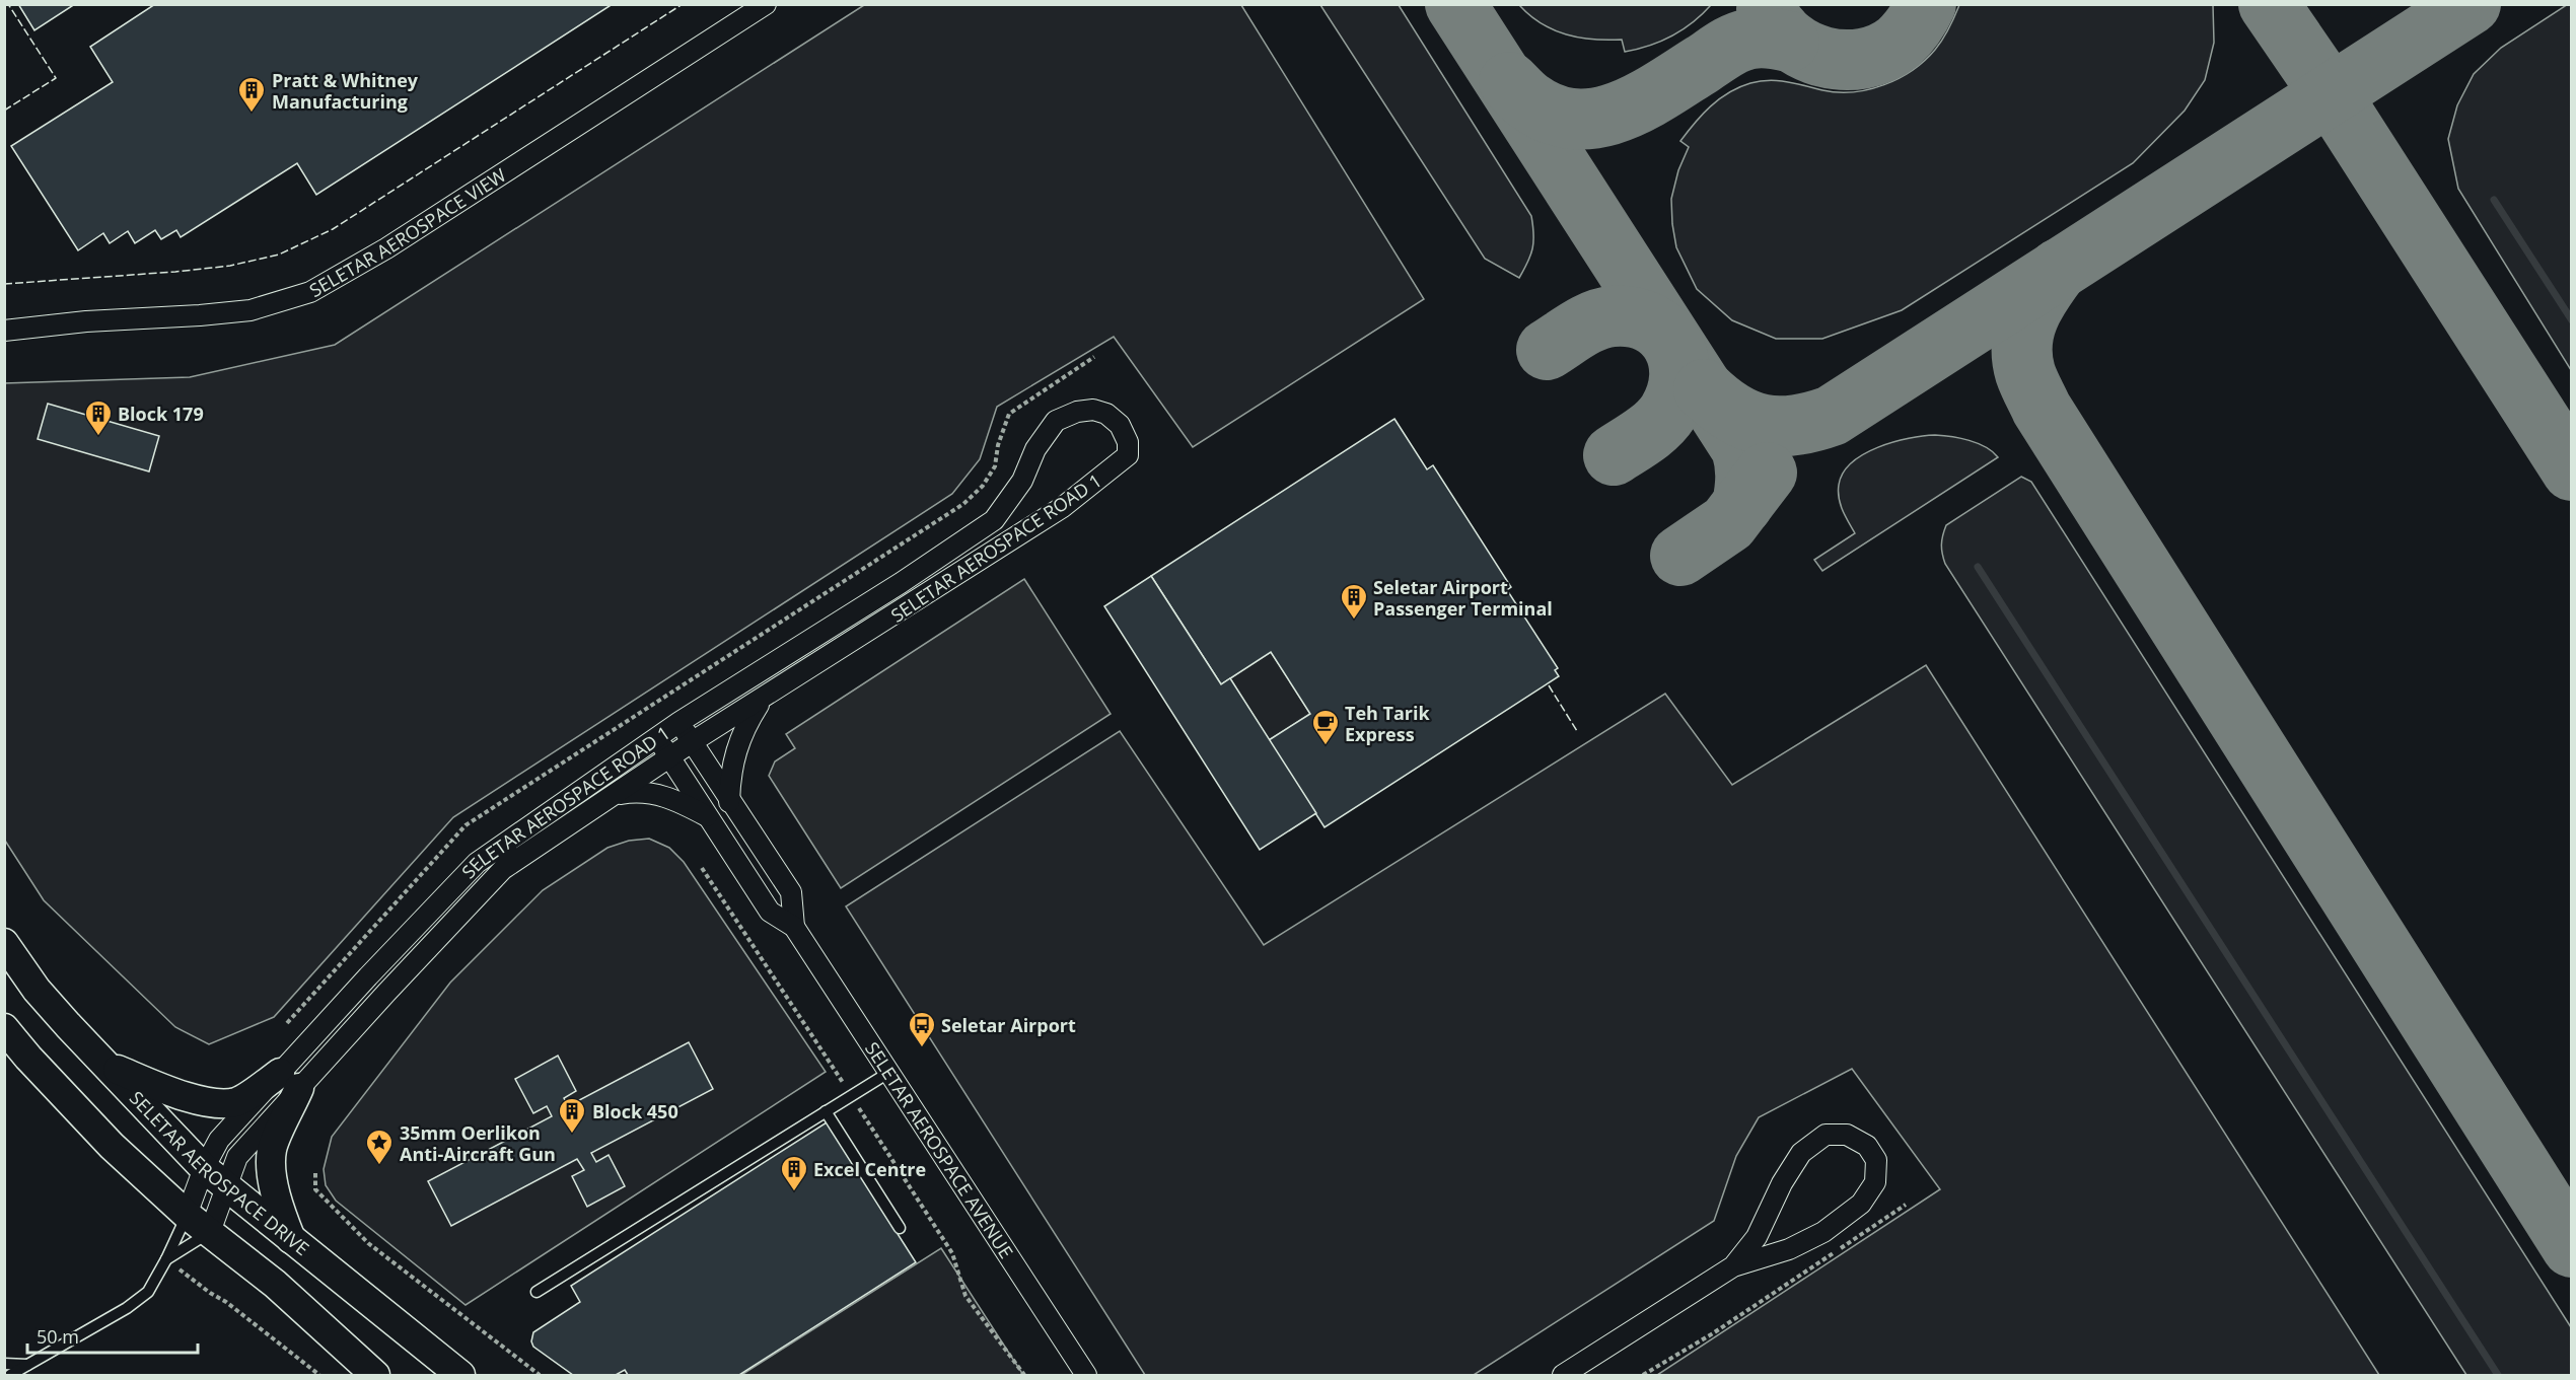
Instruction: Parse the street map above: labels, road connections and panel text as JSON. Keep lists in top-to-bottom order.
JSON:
{
  "streets": {
    "street": [
      "SELETAR AEROSPACE VIEW",
      "SELETAR AEROSPACE ROAD 1",
      "SELETAR AEROSPACE AVENUE",
      "SELETAR AEROSPACE DRIVE"
    ]
  },
  "crossings": [
    ["SELETAR AEROSPACE ROAD 1", "SELETAR AEROSPACE AVENUE"],
    ["SELETAR AEROSPACE ROAD 1", "SELETAR AEROSPACE DRIVE"]
  ],
  "places": {
    "building": [
      "Pratt & Whitney Manufacturing",
      "Block 179",
      "Seletar Airport Passenger Terminal",
      "Block 450",
      "Excel Centre"
    ],
    "cafe": ["Teh Tarik Express"],
    "bus stop": ["Seletar Airport"],
    "place": ["35mm Oerlikon Anti-Aircraft Gun"]
  },
  "scale_bar": "50 m"
}
